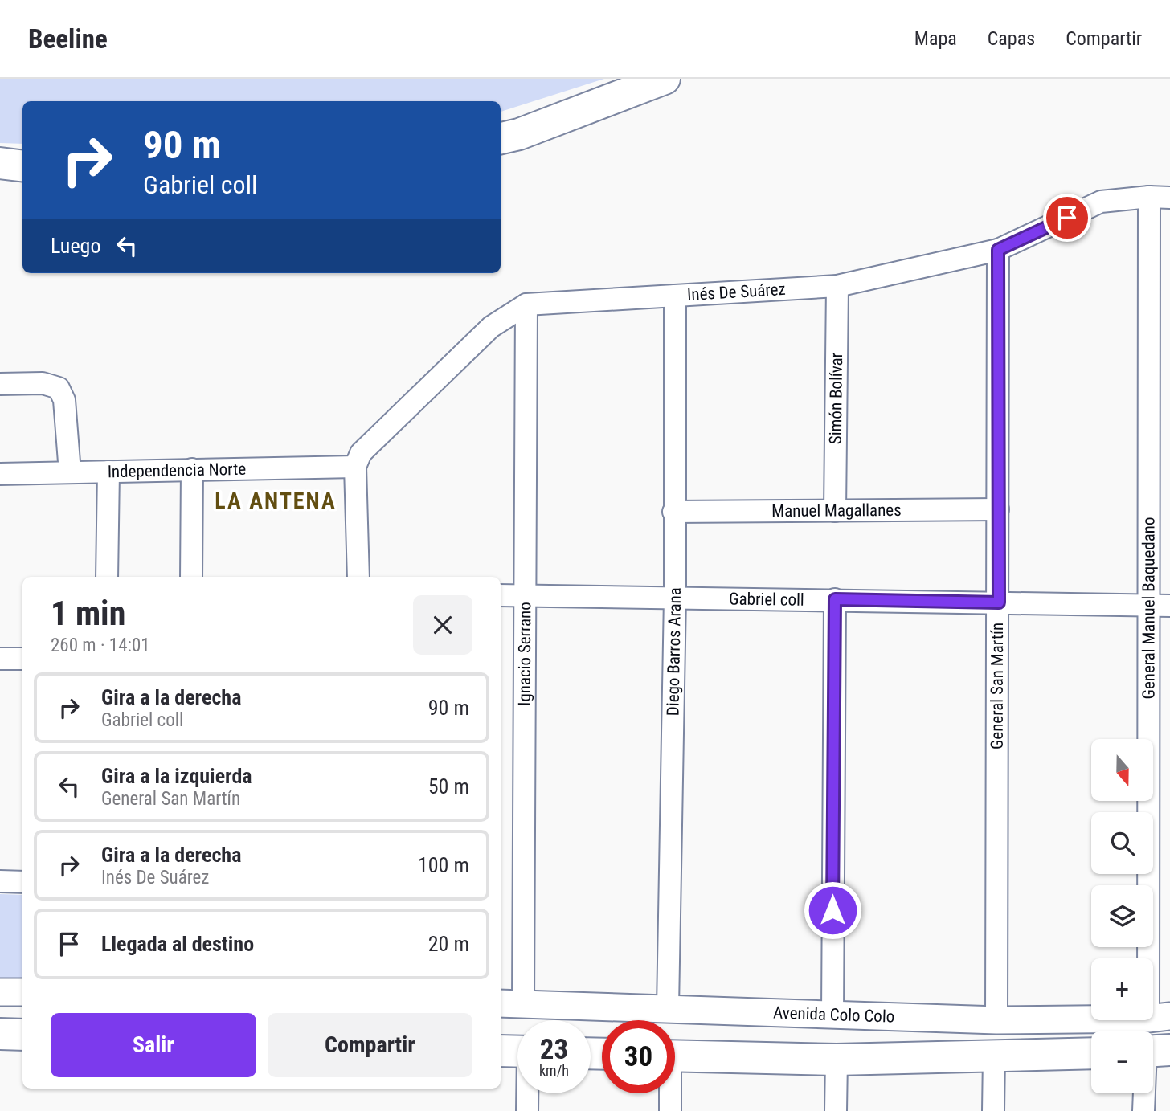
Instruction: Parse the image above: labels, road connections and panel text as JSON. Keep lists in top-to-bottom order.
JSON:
{
  "streets": {
    "street": [
      "Inés De Suárez",
      "Simón Bolívar",
      "Independencia Norte",
      "Manuel Magallanes",
      "Gabriel coll",
      "General Manuel Baquedano",
      "Diego Barros Arana",
      "Ignacio Serrano",
      "General San Martín",
      "Avenida Colo Colo"
    ]
  },
  "crossings": [
    ["Inés De Suárez", "Simón Bolívar"],
    ["Inés De Suárez", "Independencia Norte"],
    ["Inés De Suárez", "General Manuel Baquedano"],
    ["Inés De Suárez", "Diego Barros Arana"],
    ["Inés De Suárez", "Ignacio Serrano"],
    ["Inés De Suárez", "General San Martín"],
    ["Simón Bolívar", "Manuel Magallanes"],
    ["Manuel Magallanes", "Diego Barros Arana"],
    ["Manuel Magallanes", "General San Martín"],
    ["Gabriel coll", "General Manuel Baquedano"],
    ["Gabriel coll", "Diego Barros Arana"],
    ["Gabriel coll", "Ignacio Serrano"],
    ["Gabriel coll", "General San Martín"],
    ["General Manuel Baquedano", "Avenida Colo Colo"],
    ["Diego Barros Arana", "Avenida Colo Colo"],
    ["Ignacio Serrano", "Avenida Colo Colo"],
    ["General San Martín", "Avenida Colo Colo"]
  ],
  "districts": ["LA ANTENA"],
  "north": "bottom",
  "page": {
    "header": "Beeline",
    "nav": ["Mapa", "Capas", "Compartir"],
    "turn": ["90 m", "Gabriel coll"],
    "then": "Luego",
    "heading": ["1 min", "260 m · 14:01"],
    "list": [
      {
        "name": "Gira a la derecha",
        "note": "Gabriel coll",
        "value": "90 m"
      },
      {
        "name": "Gira a la izquierda",
        "note": "General San Martín",
        "value": "50 m"
      },
      {
        "name": "Gira a la derecha",
        "note": "Inés De Suárez",
        "value": "100 m"
      },
      {
        "name": "Llegada al destino",
        "value": "20 m"
      }
    ],
    "map_buttons": ["+", "−"],
    "buttons": ["Salir", "Compartir"],
    "speed": "23 km/h",
    "limit": "30"
  }
}
